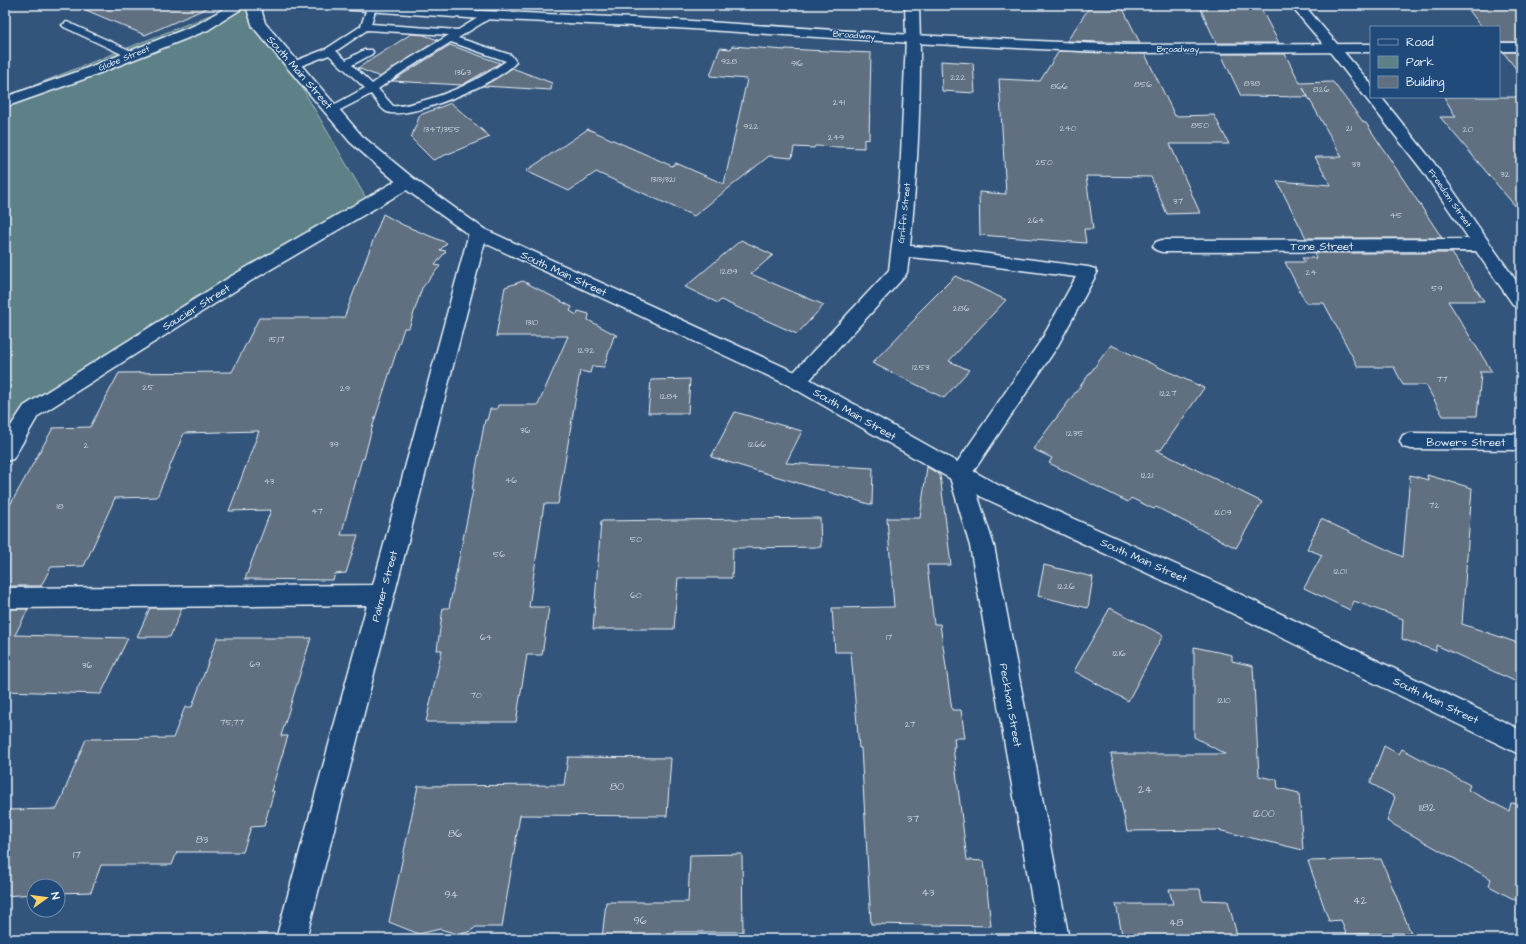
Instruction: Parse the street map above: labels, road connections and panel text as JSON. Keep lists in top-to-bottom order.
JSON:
{
  "streets": {
    "street": [
      "Broadway",
      "Globe Street",
      "South Main Street",
      "Freedom Street",
      "Griffin Street",
      "Tone Street",
      "Saucier Street",
      "Bowers Street",
      "Palmer Street",
      "Peckham Street"
    ]
  },
  "crossings": [
    ["Broadway", "Griffin Street"],
    ["South Main Street", "Griffin Street"],
    ["South Main Street", "Saucier Street"],
    ["South Main Street", "Palmer Street"],
    ["South Main Street", "Peckham Street"],
    ["Freedom Street", "Tone Street"]
  ],
  "house_numbers": [
    "928",
    "916",
    "1363",
    "222",
    "838",
    "856",
    "866",
    "826",
    "241",
    "850",
    "922",
    "240",
    "21",
    "1347;1355",
    "20",
    "249",
    "250",
    "33",
    "32",
    "1313;1321",
    "37",
    "45",
    "264",
    "1289",
    "24",
    "59",
    "286",
    "1310",
    "15;17",
    "1292",
    "1253",
    "77",
    "25",
    "29",
    "1227",
    "1284",
    "36",
    "1235",
    "39",
    "1266",
    "2",
    "1221",
    "46",
    "43",
    "72",
    "18",
    "47",
    "1209",
    "50",
    "56",
    "1201",
    "1226",
    "60",
    "64",
    "17",
    "1216",
    "69",
    "36",
    "70",
    "1210",
    "75;77",
    "27",
    "80",
    "24",
    "1182",
    "1200",
    "37",
    "86",
    "83",
    "17",
    "43",
    "94",
    "42",
    "96",
    "48"
  ],
  "legend": ["Road", "Park", "Building"],
  "north": "right"
}
